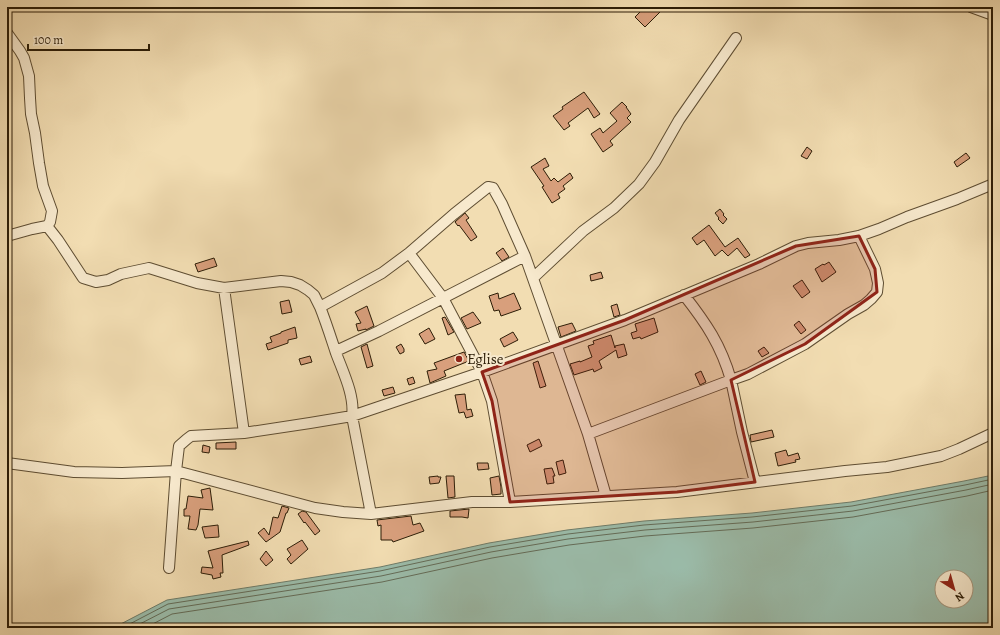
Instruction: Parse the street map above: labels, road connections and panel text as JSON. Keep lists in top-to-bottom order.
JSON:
{
  "places": ["Eglise"],
  "scale_bar": "100 m",
  "north": "bottom right"
}
